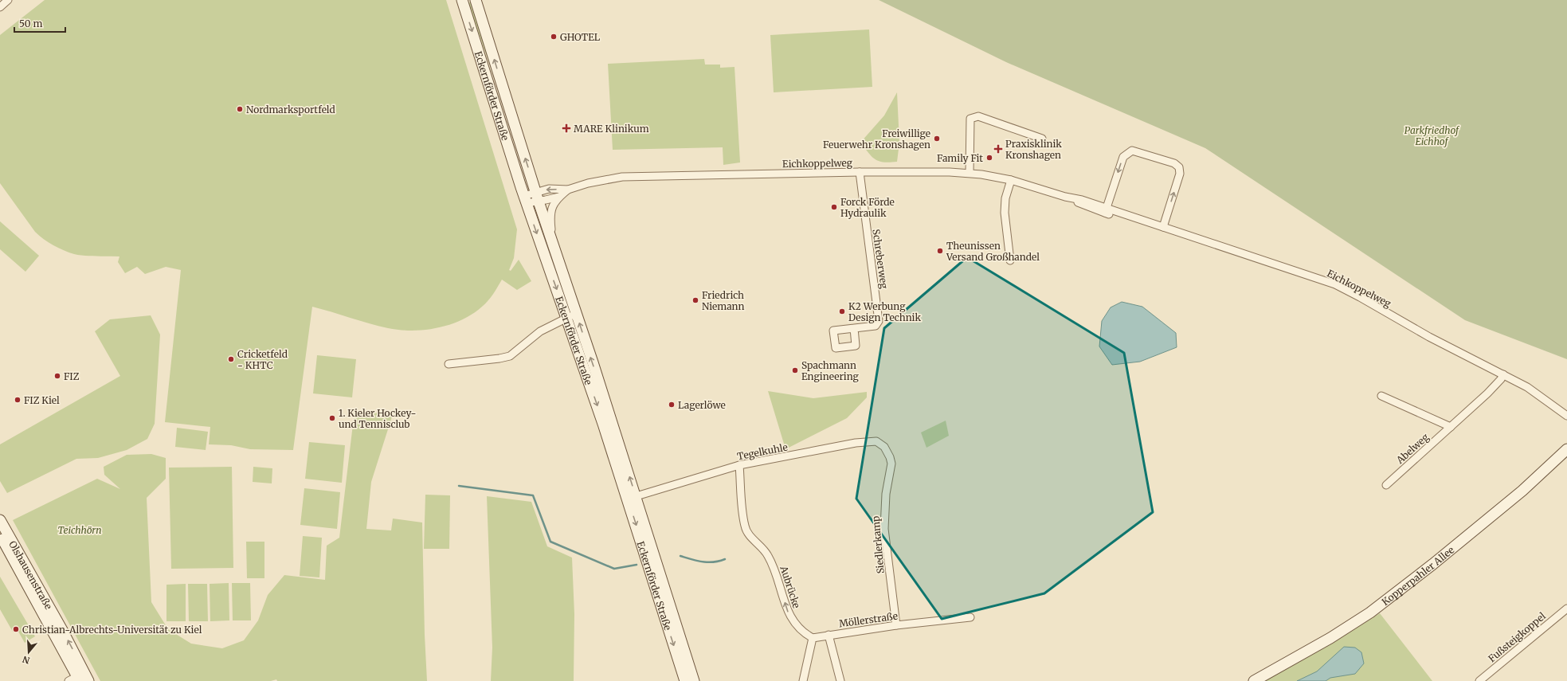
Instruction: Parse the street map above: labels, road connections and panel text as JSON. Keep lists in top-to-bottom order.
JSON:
{
  "streets": {
    "main road": ["Eckernförder Straße", "Olshausenstraße", "Kopperpahler Allee"],
    "street": [
      "Eichkoppelweg",
      "Schreberweg",
      "Abelweg",
      "Tegelkuhle",
      "Siedlerkamp",
      "Aubrücke",
      "Möllerstraße",
      "Fußsteigkoppel"
    ]
  },
  "crossings": [
    ["Eckernförder Straße", "Eichkoppelweg"],
    ["Eckernförder Straße", "Tegelkuhle"],
    ["Eichkoppelweg", "Schreberweg"],
    ["Eichkoppelweg", "Abelweg"],
    ["Tegelkuhle", "Siedlerkamp"],
    ["Tegelkuhle", "Aubrücke"],
    ["Siedlerkamp", "Möllerstraße"],
    ["Aubrücke", "Möllerstraße"]
  ],
  "one_way": ["Aubrücke"],
  "parks": ["Parkfriedhof Eichhof", "Teichhörn"],
  "places": {
    "other": [
      "GHOTEL",
      "Nordmarksportfeld",
      "Freiwillige Feuerwehr Kronshagen",
      "Family Fit",
      "Forck Förde Hydraulik",
      "Theunissen Versand Großhandel",
      "Friedrich Niemann",
      "K2 Werbung Design Technik",
      "Cricketfeld - KHTC",
      "Spachmann Engineering",
      "FIZ",
      "FIZ Kiel",
      "Lagerlöwe",
      "1. Kieler Hockey- und Tennisclub",
      "Christian-Albrechts-Universität zu Kiel"
    ],
    "health": ["MARE Klinikum", "Praxisklinik Kronshagen"]
  },
  "scale_bar": "50 m",
  "north": "bottom"
}
